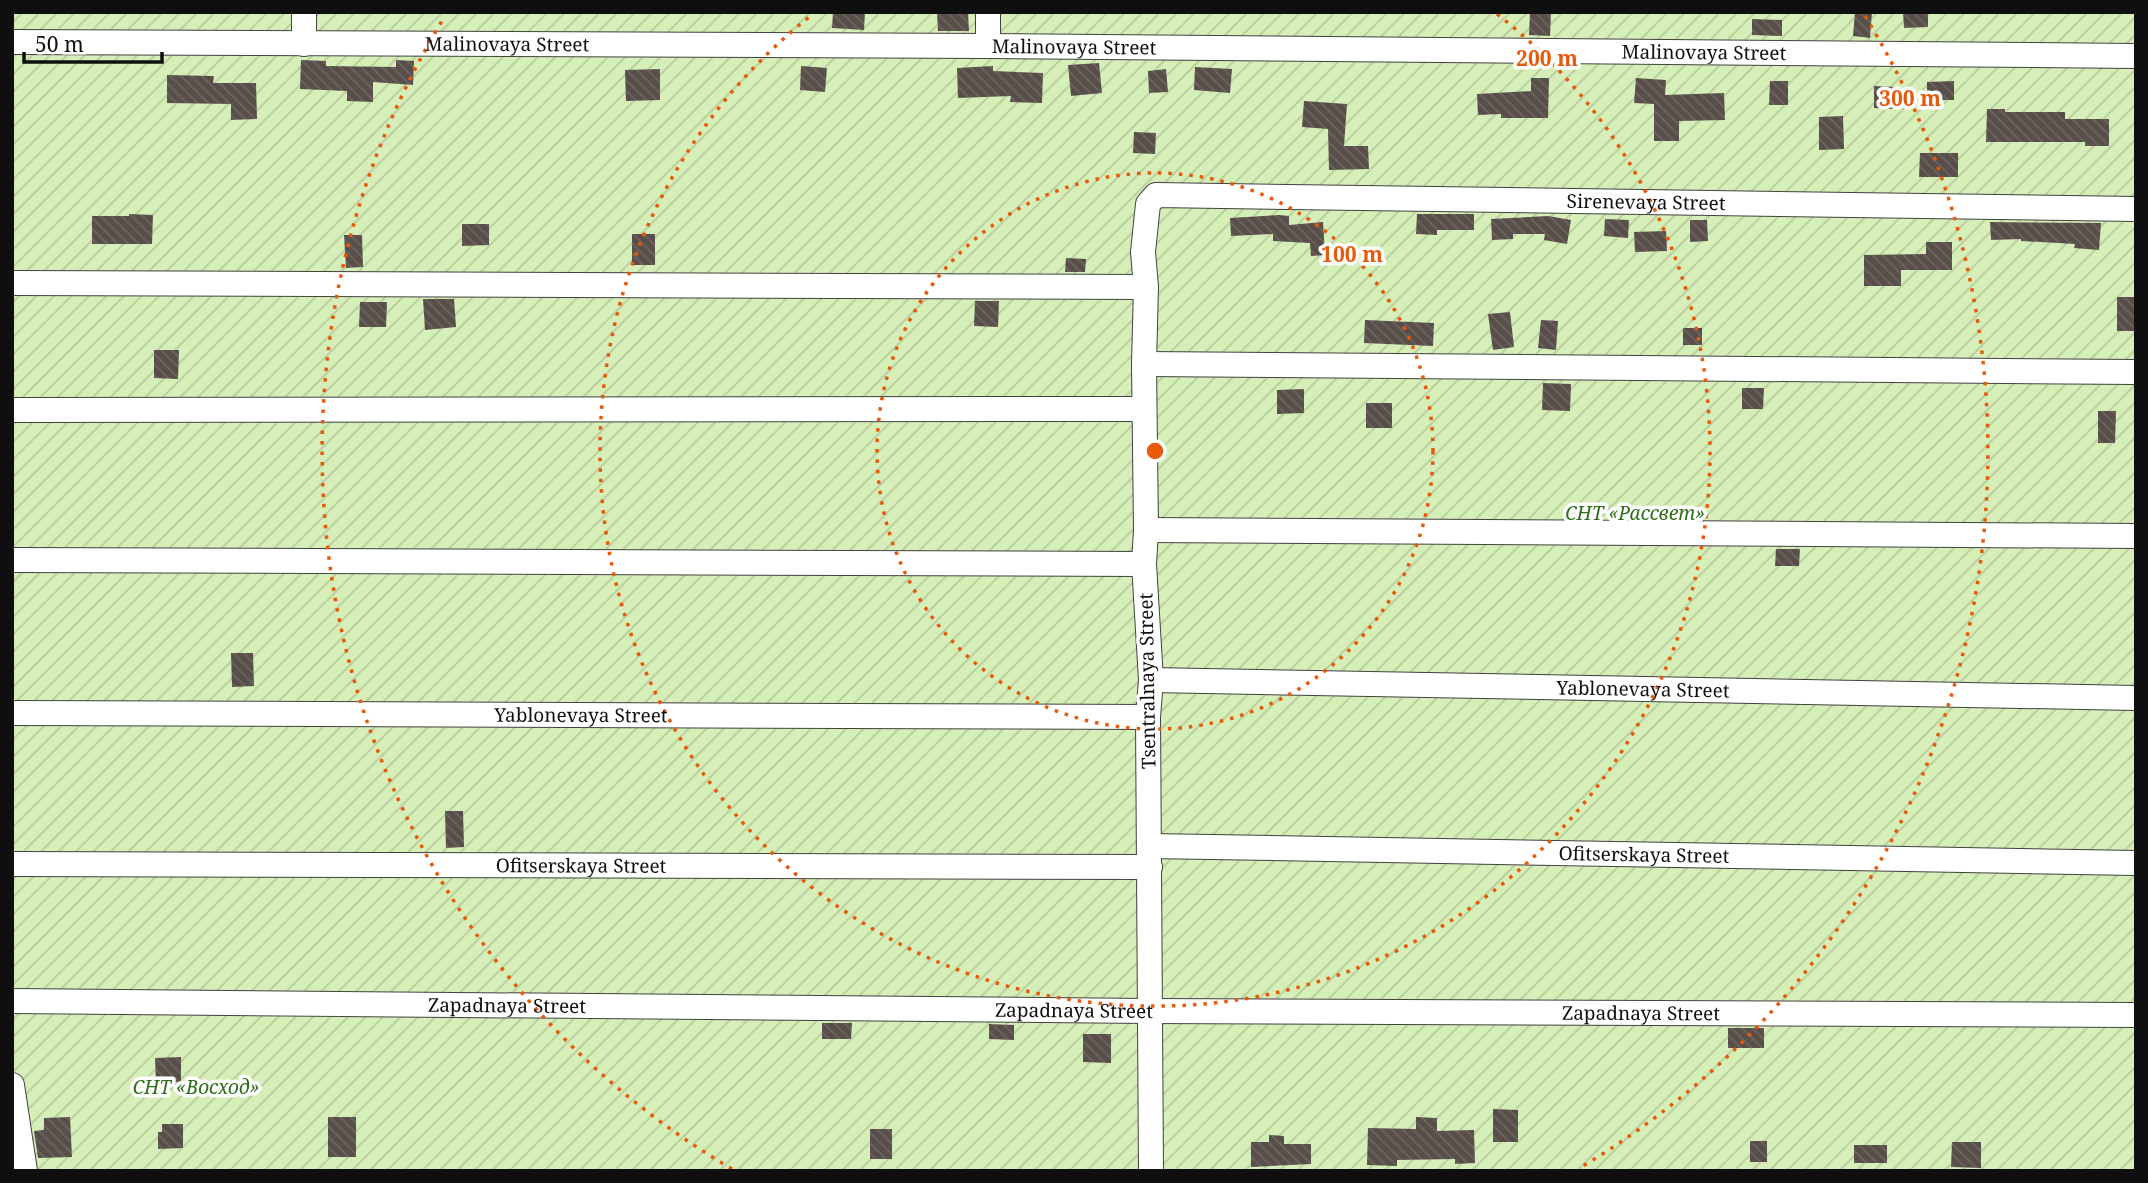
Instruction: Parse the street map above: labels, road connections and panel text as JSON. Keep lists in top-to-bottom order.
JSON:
{
  "streets": {
    "street": [
      "Malinovaya Street",
      "Sirenevaya Street",
      "Tsentralnaya Street",
      "Yablonevaya Street",
      "Ofitserskaya Street",
      "Zapadnaya Street"
    ]
  },
  "crossings": [
    ["Sirenevaya Street", "Tsentralnaya Street"],
    ["Tsentralnaya Street", "Yablonevaya Street"],
    ["Tsentralnaya Street", "Ofitserskaya Street"],
    ["Tsentralnaya Street", "Zapadnaya Street"]
  ],
  "parks": ["СНТ «Рассвет»", "СНТ «Восход»"],
  "scale_bar": "50 m",
  "rings": ["200 m", "300 m", "100 m"]
}
